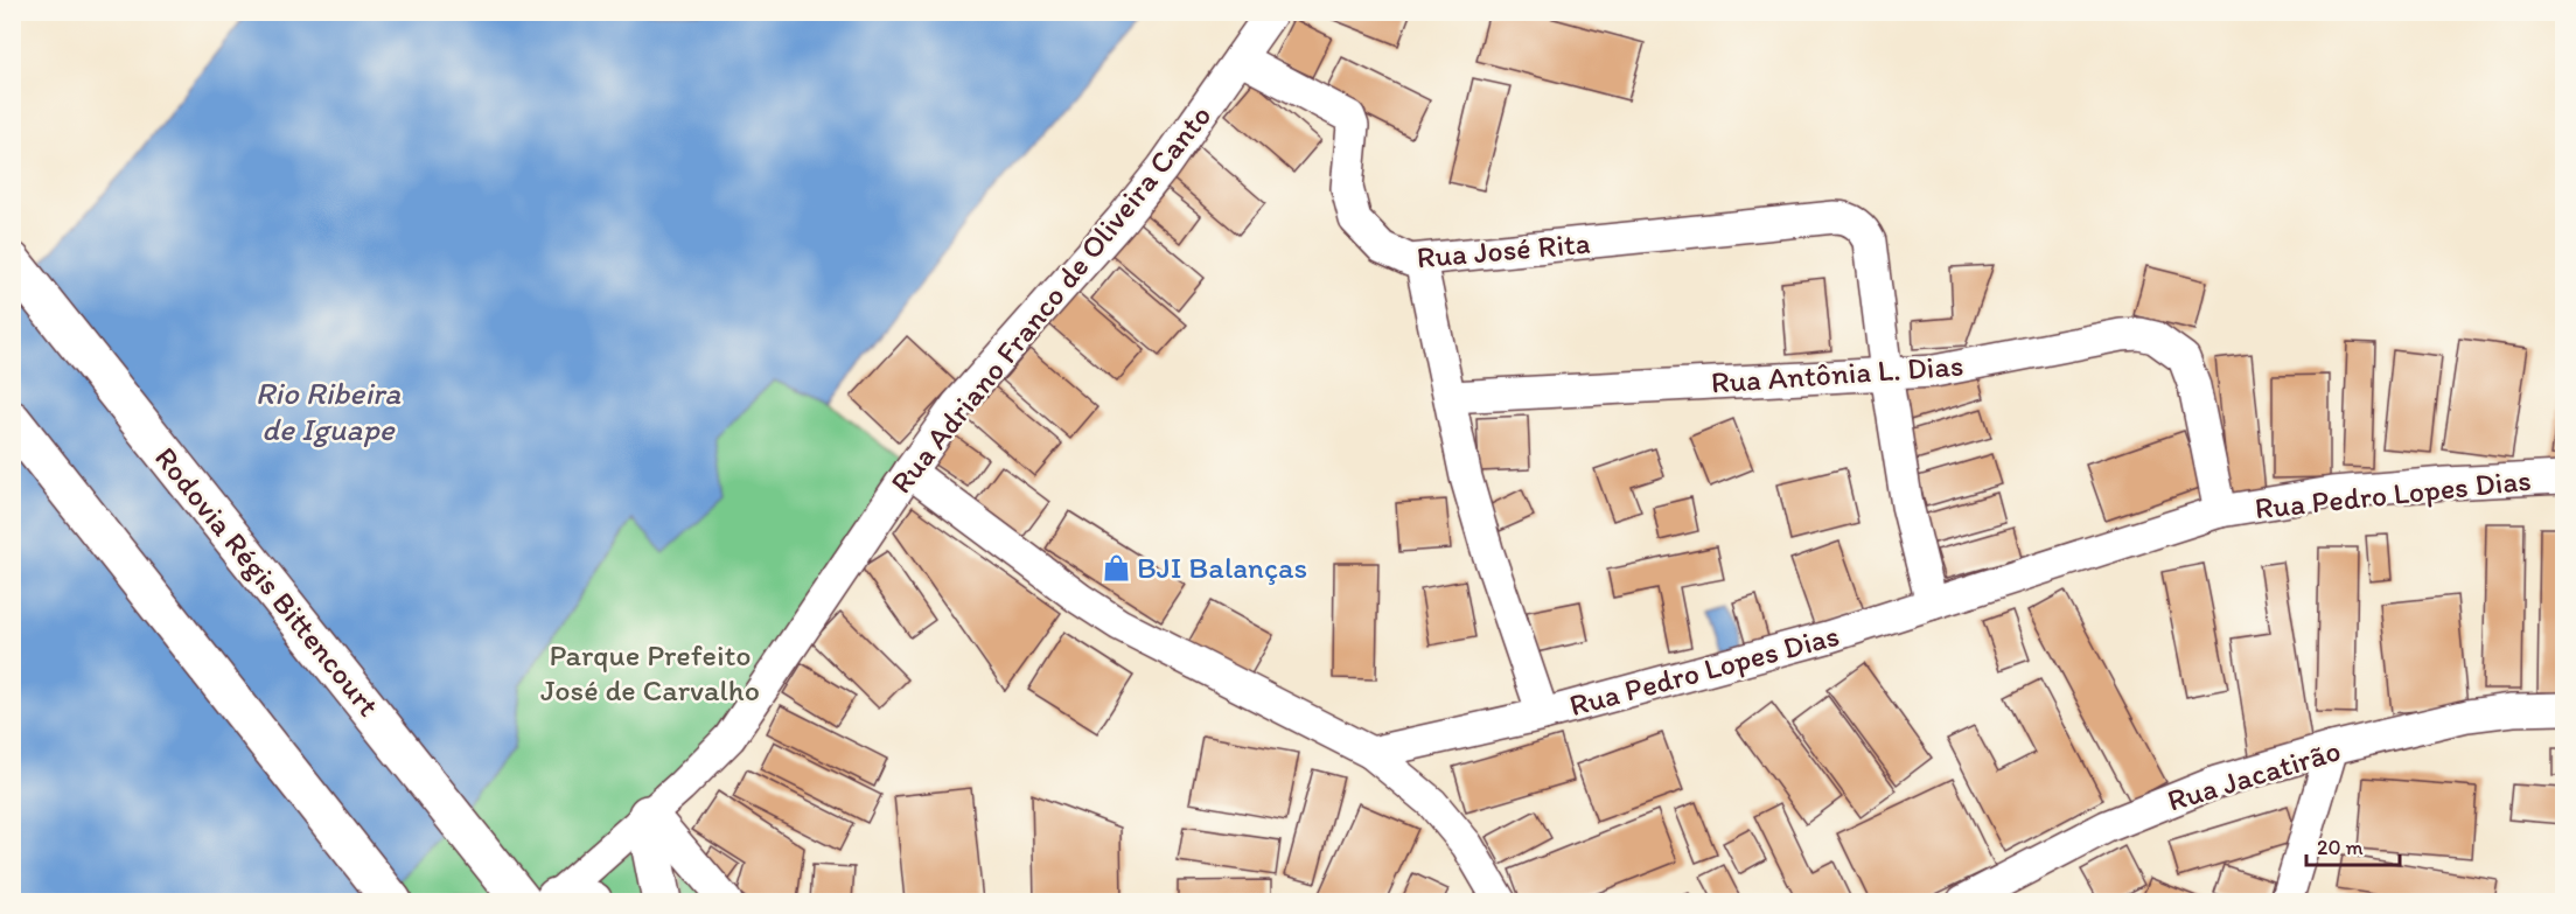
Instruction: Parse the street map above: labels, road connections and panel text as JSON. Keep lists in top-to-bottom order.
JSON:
{
  "streets": {
    "main road": ["Rodovia Régis Bittencourt"],
    "street": [
      "Rua José Rita",
      "Rua Adriano Franco de Oliveira Canto",
      "Rua Antônia L. Dias",
      "Rua Pedro Lopes Dias",
      "Rua Jacatirão"
    ]
  },
  "crossings": [
    ["Rua José Rita", "Rua Adriano Franco de Oliveira Canto"],
    ["Rua José Rita", "Rua Antônia L. Dias"],
    ["Rua Adriano Franco de Oliveira Canto", "Rodovia Régis Bittencourt"],
    ["Rua Antônia L. Dias", "Rua Pedro Lopes Dias"]
  ],
  "water": ["Rio Ribeira de Iguape"],
  "parks": ["Parque Prefeito José de Carvalho"],
  "places": {
    "shop": ["BJI Balanças"]
  },
  "scale_bar": "20 m"
}
